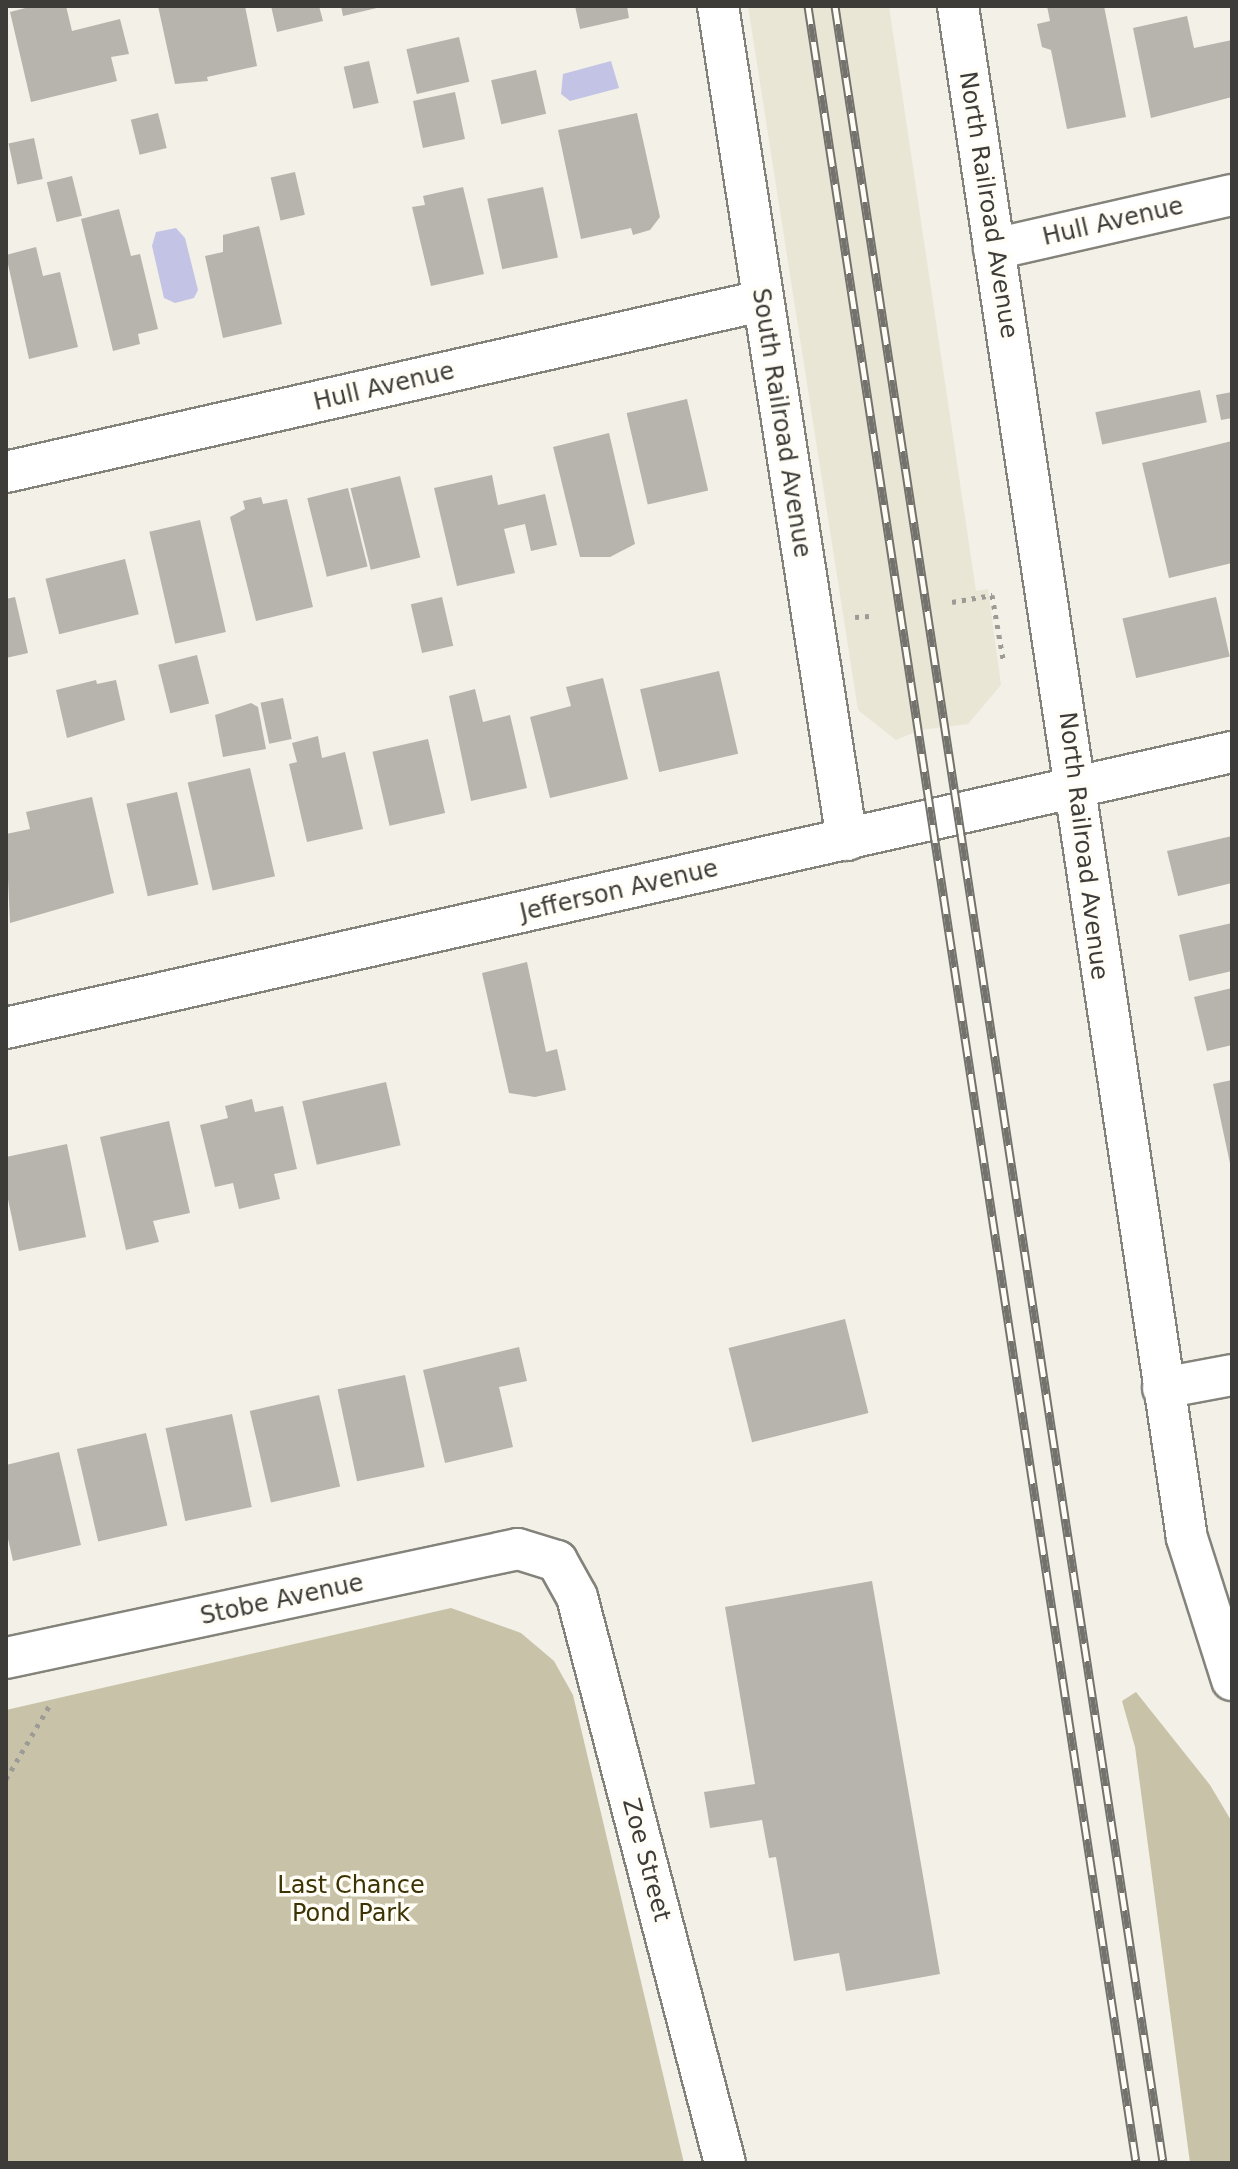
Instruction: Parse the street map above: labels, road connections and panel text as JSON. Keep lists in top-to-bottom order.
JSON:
{
  "streets": {
    "street": [
      "North Railroad Avenue",
      "Hull Avenue",
      "South Railroad Avenue",
      "Jefferson Avenue",
      "Stobe Avenue",
      "Zoe Street"
    ]
  },
  "crossings": [
    ["North Railroad Avenue", "Hull Avenue"],
    ["North Railroad Avenue", "Jefferson Avenue"],
    ["Hull Avenue", "South Railroad Avenue"],
    ["South Railroad Avenue", "Jefferson Avenue"],
    ["Stobe Avenue", "Zoe Street"]
  ],
  "parks": ["Last Chance Pond Park"]
}
